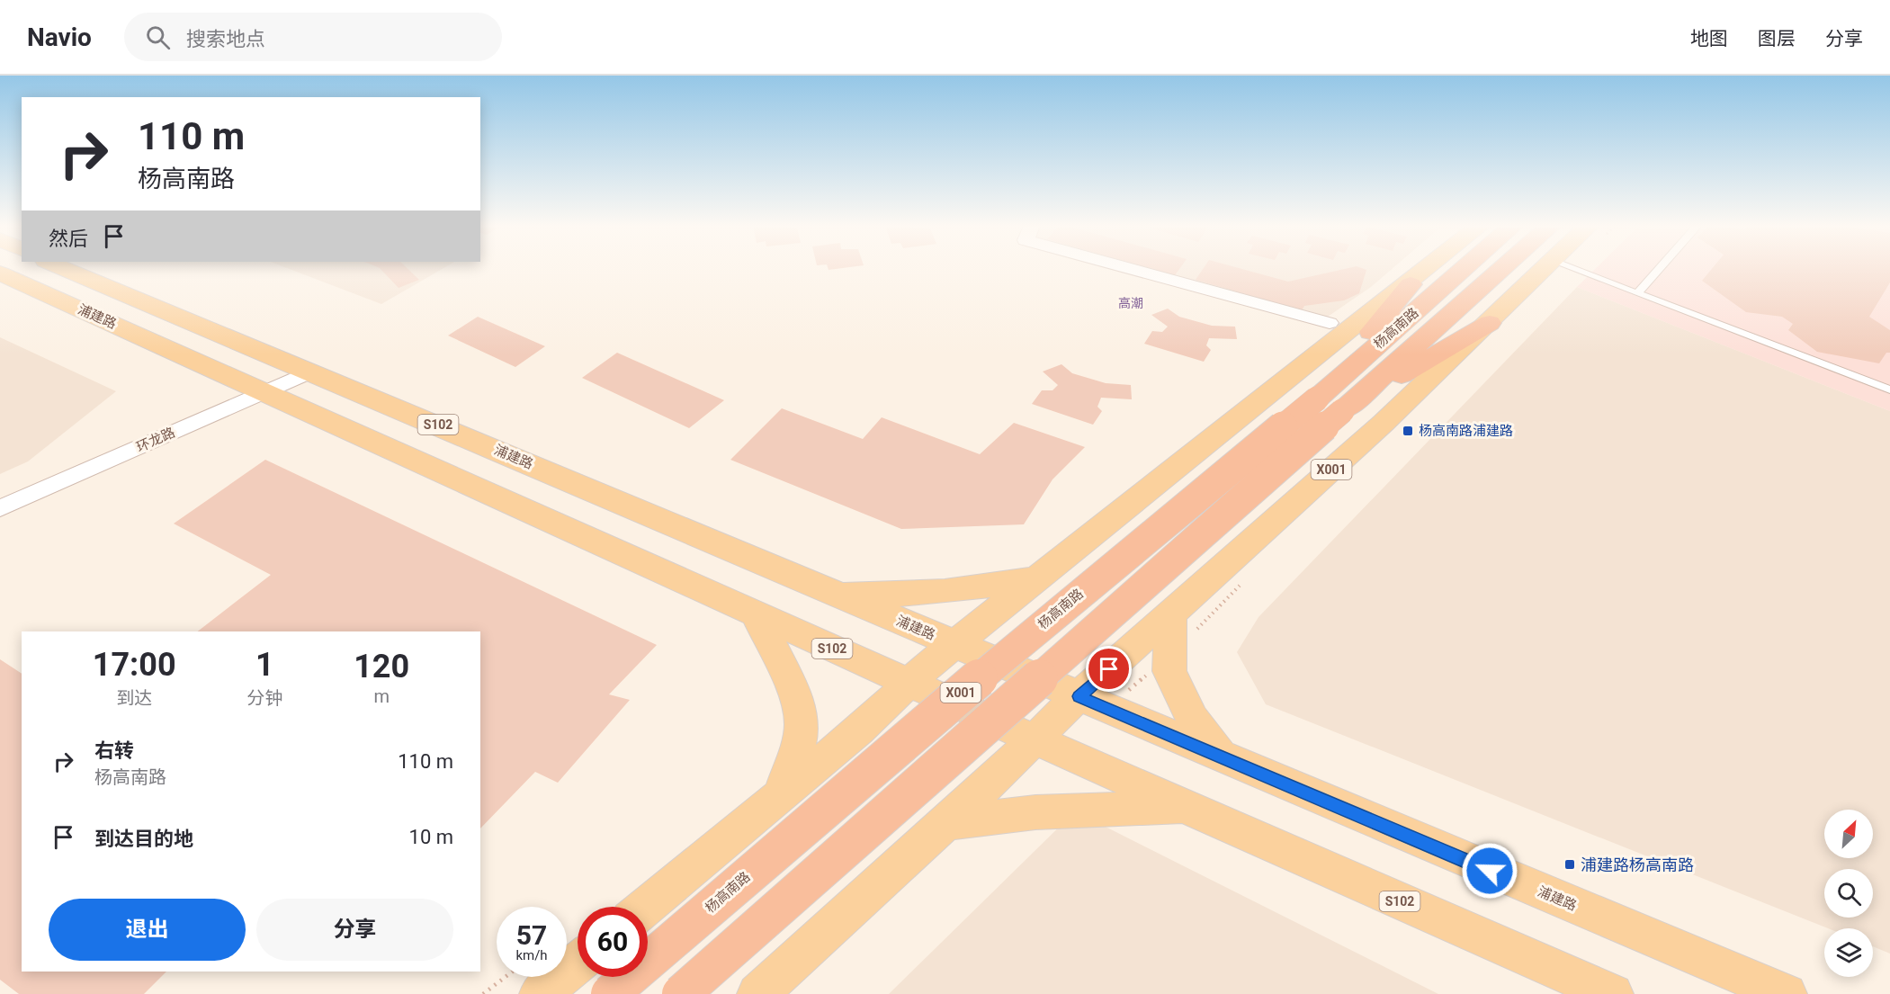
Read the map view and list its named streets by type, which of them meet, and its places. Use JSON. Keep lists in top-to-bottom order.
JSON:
{
  "streets": {
    "highway": ["杨高南路", "X001"],
    "main road": ["浦建路", "S102"],
    "street": ["环龙路"]
  },
  "crossings": [
    ["浦建路", "杨高南路"],
    ["浦建路", "环龙路"],
    ["浦建路", "X001"]
  ],
  "districts": ["高潮"],
  "places": {
    "transit": ["杨高南路浦建路", "浦建路杨高南路"]
  },
  "north": "top right",
  "page": {
    "header": "Navio",
    "search": "搜索地点",
    "nav": ["地图", "图层", "分享"],
    "turn": ["110 m", "杨高南路"],
    "then": "然后",
    "eta": [
      "17:00",
      "到达",
      "1",
      "分钟",
      "120",
      "m"
    ],
    "list": [
      {
        "name": "右转",
        "note": "杨高南路",
        "value": "110 m"
      },
      {
        "name": "到达目的地",
        "value": "10 m"
      }
    ],
    "buttons": ["退出", "分享"],
    "speed": "57 km/h",
    "limit": "60"
  }
}
